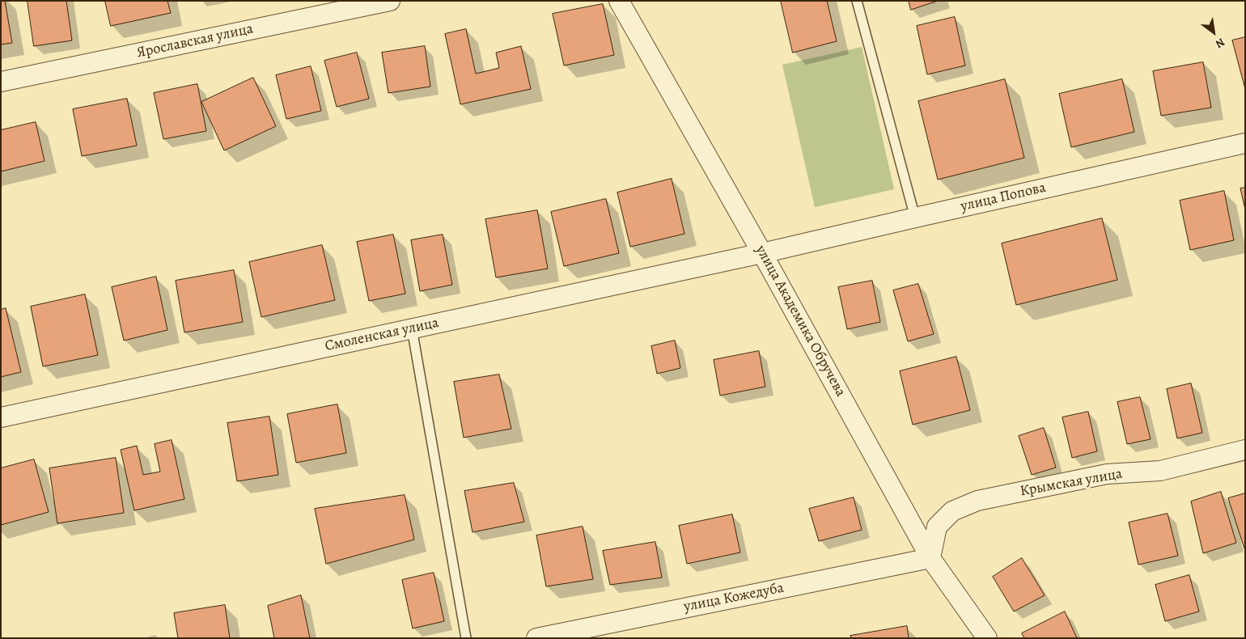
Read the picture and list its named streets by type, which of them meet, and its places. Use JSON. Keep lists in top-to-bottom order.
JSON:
{
  "streets": {
    "street": [
      "Ярославская улица",
      "улица Попова",
      "улица Академика Обручева",
      "Смоленская улица",
      "Крымская улица",
      "улица Кожедуба"
    ]
  },
  "crossings": [
    ["улица Попова", "улица Академика Обручева"],
    ["улица Попова", "Смоленская улица"],
    ["улица Академика Обручева", "Смоленская улица"],
    ["улица Академика Обручева", "Крымская улица"],
    ["улица Академика Обручева", "улица Кожедуба"],
    ["Крымская улица", "улица Кожедуба"]
  ],
  "north": "bottom right"
}
